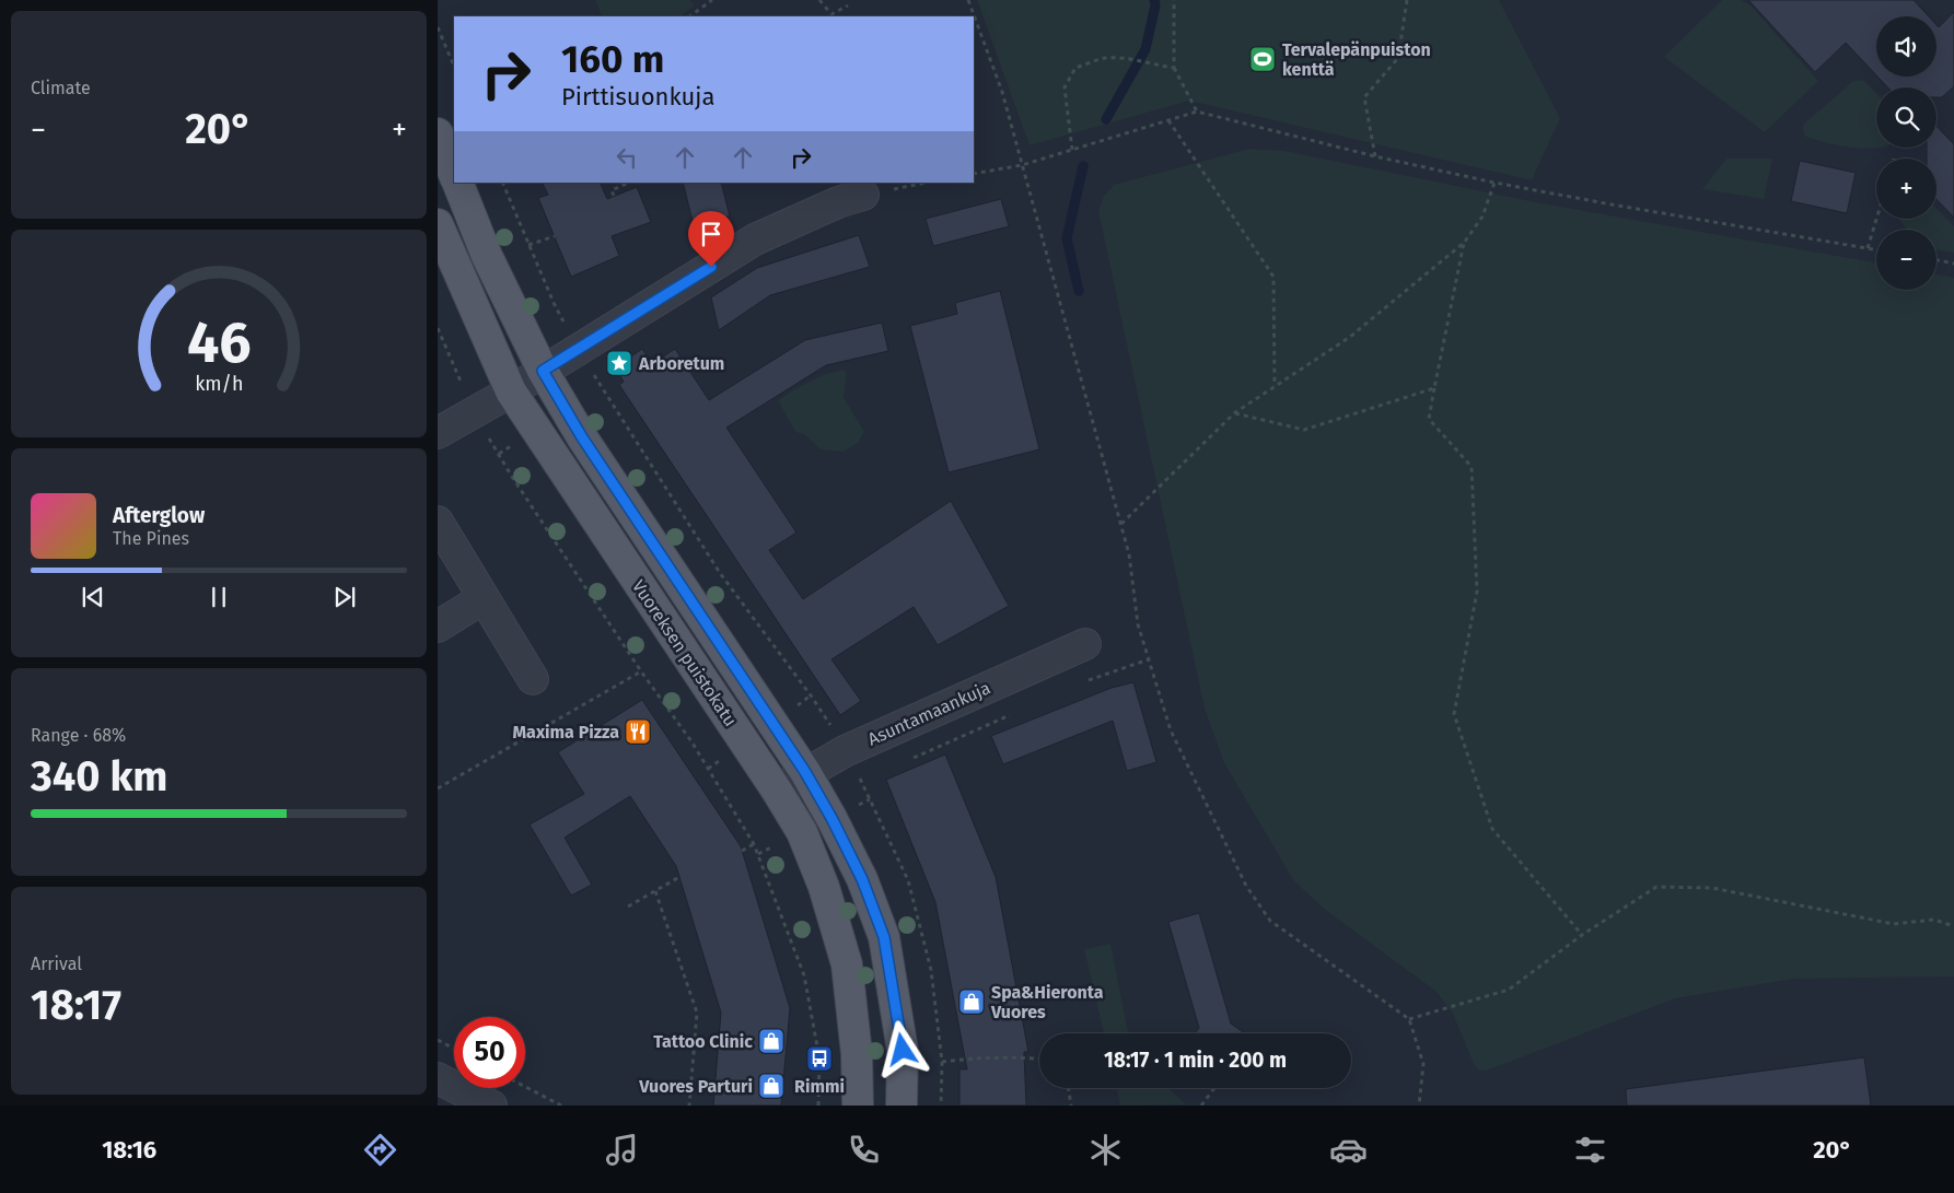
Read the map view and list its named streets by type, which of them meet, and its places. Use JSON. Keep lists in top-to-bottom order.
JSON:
{
  "streets": {
    "main road": ["Vuoreksen puistokatu"],
    "street": ["Asuntamaankuja"]
  },
  "crossings": [
    ["Vuoreksen puistokatu", "Asuntamaankuja"]
  ],
  "places": {
    "sports": ["Tervalepänpuiston kenttä"],
    "place": ["Arboretum"],
    "restaurant": ["Maxima Pizza"],
    "shop": ["Spa&Hieronta Vuores", "Tattoo Clinic", "Vuores Parturi"],
    "bus stop": ["Rimmi"]
  },
  "page": {
    "tile": [
      "Climate",
      ["Range · 68%", "340 km"],
      ["Arrival", "18:17"]
    ],
    "map_buttons": ["+", "−"],
    "turn": ["160 m", "Pirttisuonkuja"],
    "heat": ["−", "20°", "+"],
    "song": ["Afterglow", "The Pines"],
    "limit": "50",
    "trip": "18:17 · 1 min · 200 m",
    "tabs": ["18:16", "20°"],
    "gauge": ["46", "km/h"]
  }
}
